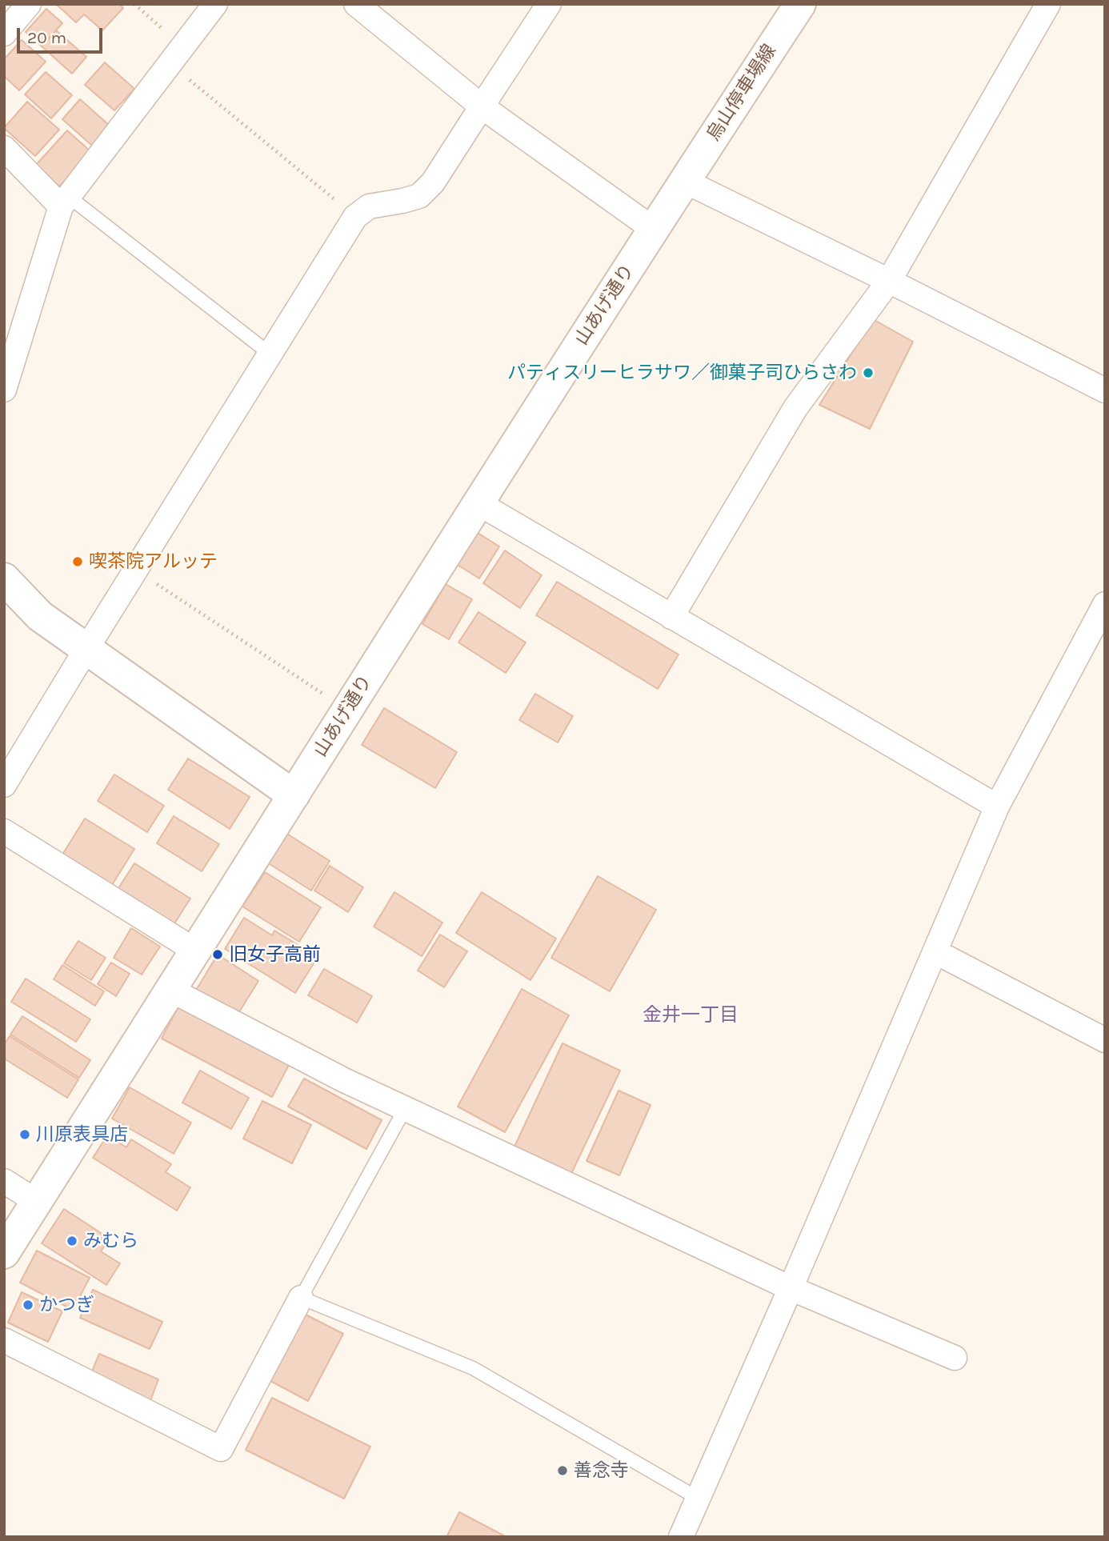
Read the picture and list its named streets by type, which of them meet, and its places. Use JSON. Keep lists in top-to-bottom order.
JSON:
{
  "streets": {
    "main road": ["烏山停車場線", "山あげ通り"]
  },
  "crossings": [
    ["烏山停車場線", "山あげ通り"]
  ],
  "districts": ["金井一丁目"],
  "places": [
    "パティスリーヒラサワ／御菓子司ひらさわ",
    "喫茶院アルッテ",
    "旧女子高前",
    "川原表具店",
    "みむら",
    "かつぎ",
    "善念寺"
  ],
  "scale_bar": "20 m"
}
